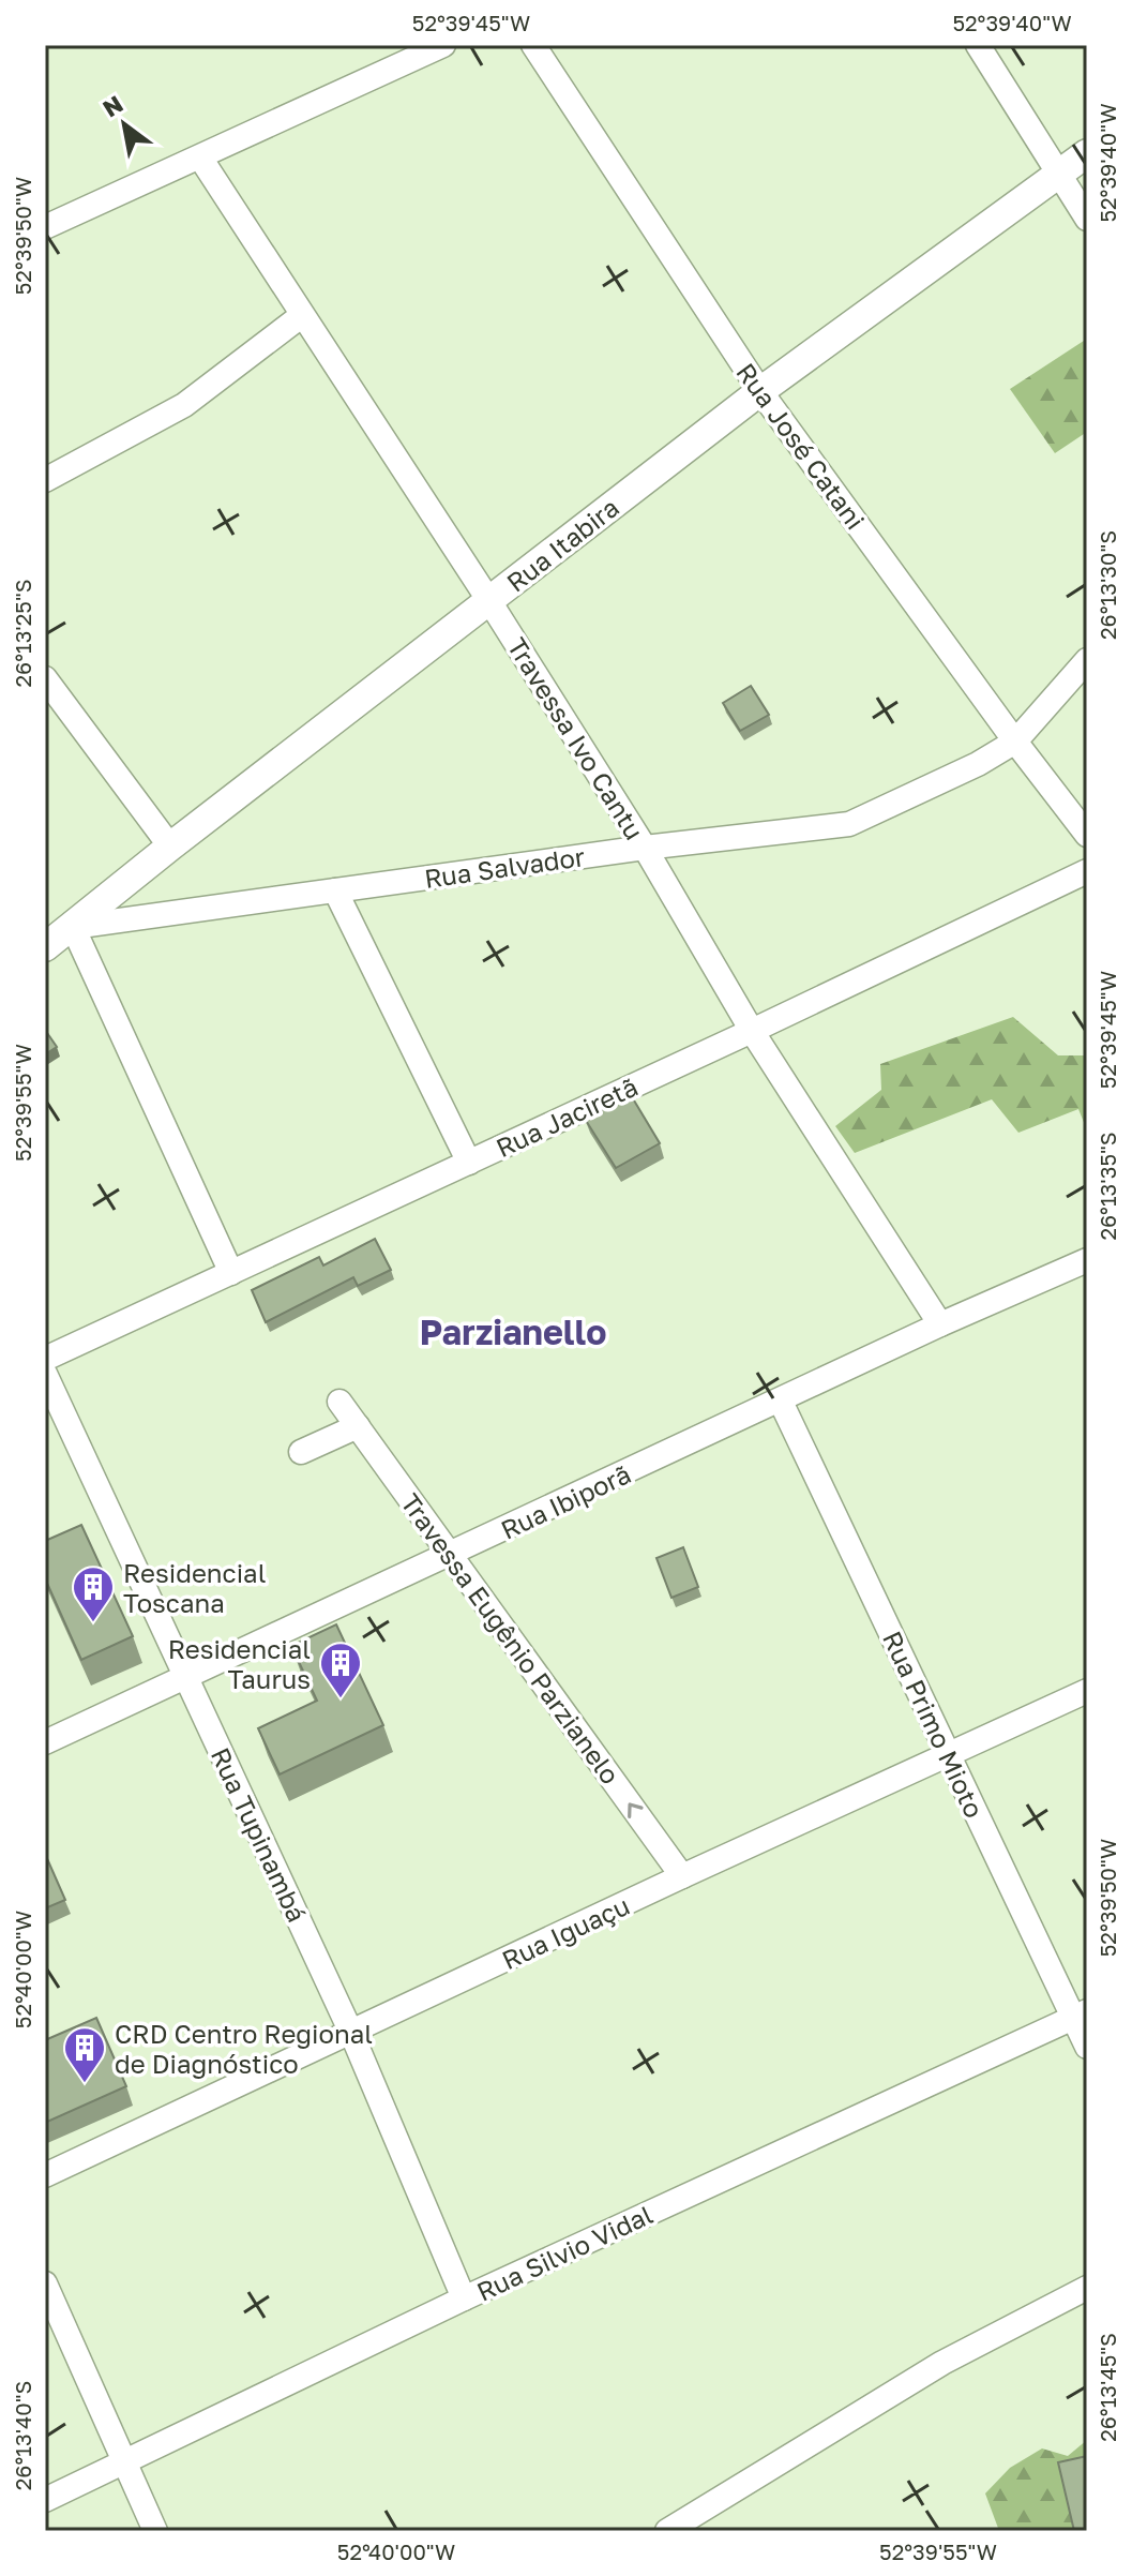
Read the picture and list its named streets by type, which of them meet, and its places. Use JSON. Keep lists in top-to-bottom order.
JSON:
{
  "streets": {
    "street": [
      "Rua José Catani",
      "Rua Itabira",
      "Travessa Ivo Cantu",
      "Rua Salvador",
      "Rua Jaciretã",
      "Rua Ibiporã",
      "Travessa Eugênio Parzianelo",
      "Rua Primo Mioto",
      "Rua Tupinambá",
      "Rua Iguaçu",
      "Rua Silvio Vidal"
    ]
  },
  "crossings": [
    ["Rua José Catani", "Rua Itabira"],
    ["Rua José Catani", "Rua Salvador"],
    ["Rua Itabira", "Travessa Ivo Cantu"],
    ["Rua Itabira", "Rua Salvador"],
    ["Travessa Ivo Cantu", "Rua Salvador"],
    ["Travessa Ivo Cantu", "Rua Jaciretã"],
    ["Travessa Ivo Cantu", "Rua Ibiporã"],
    ["Rua Ibiporã", "Travessa Eugênio Parzianelo"],
    ["Rua Ibiporã", "Rua Primo Mioto"],
    ["Rua Ibiporã", "Rua Tupinambá"],
    ["Travessa Eugênio Parzianelo", "Rua Iguaçu"],
    ["Rua Primo Mioto", "Rua Iguaçu"],
    ["Rua Primo Mioto", "Rua Silvio Vidal"],
    ["Rua Tupinambá", "Rua Iguaçu"],
    ["Rua Tupinambá", "Rua Silvio Vidal"]
  ],
  "one_way": ["Travessa Eugênio Parzianelo"],
  "districts": ["Parzianello"],
  "places": {
    "building": ["Residencial Toscana", "Residencial Taurus", "CRD Centro Regional de Diagnóstico"]
  },
  "north": "top left",
  "coordinates": [
    "52°39'45\"W",
    "52°39'40\"W",
    "52°39'50\"W",
    "26°13'30\"S",
    "26°13'25\"S",
    "52°39'55\"W",
    "26°13'35\"S",
    "52°40'00\"W",
    "26°13'45\"S",
    "26°13'40\"S"
  ]
}
